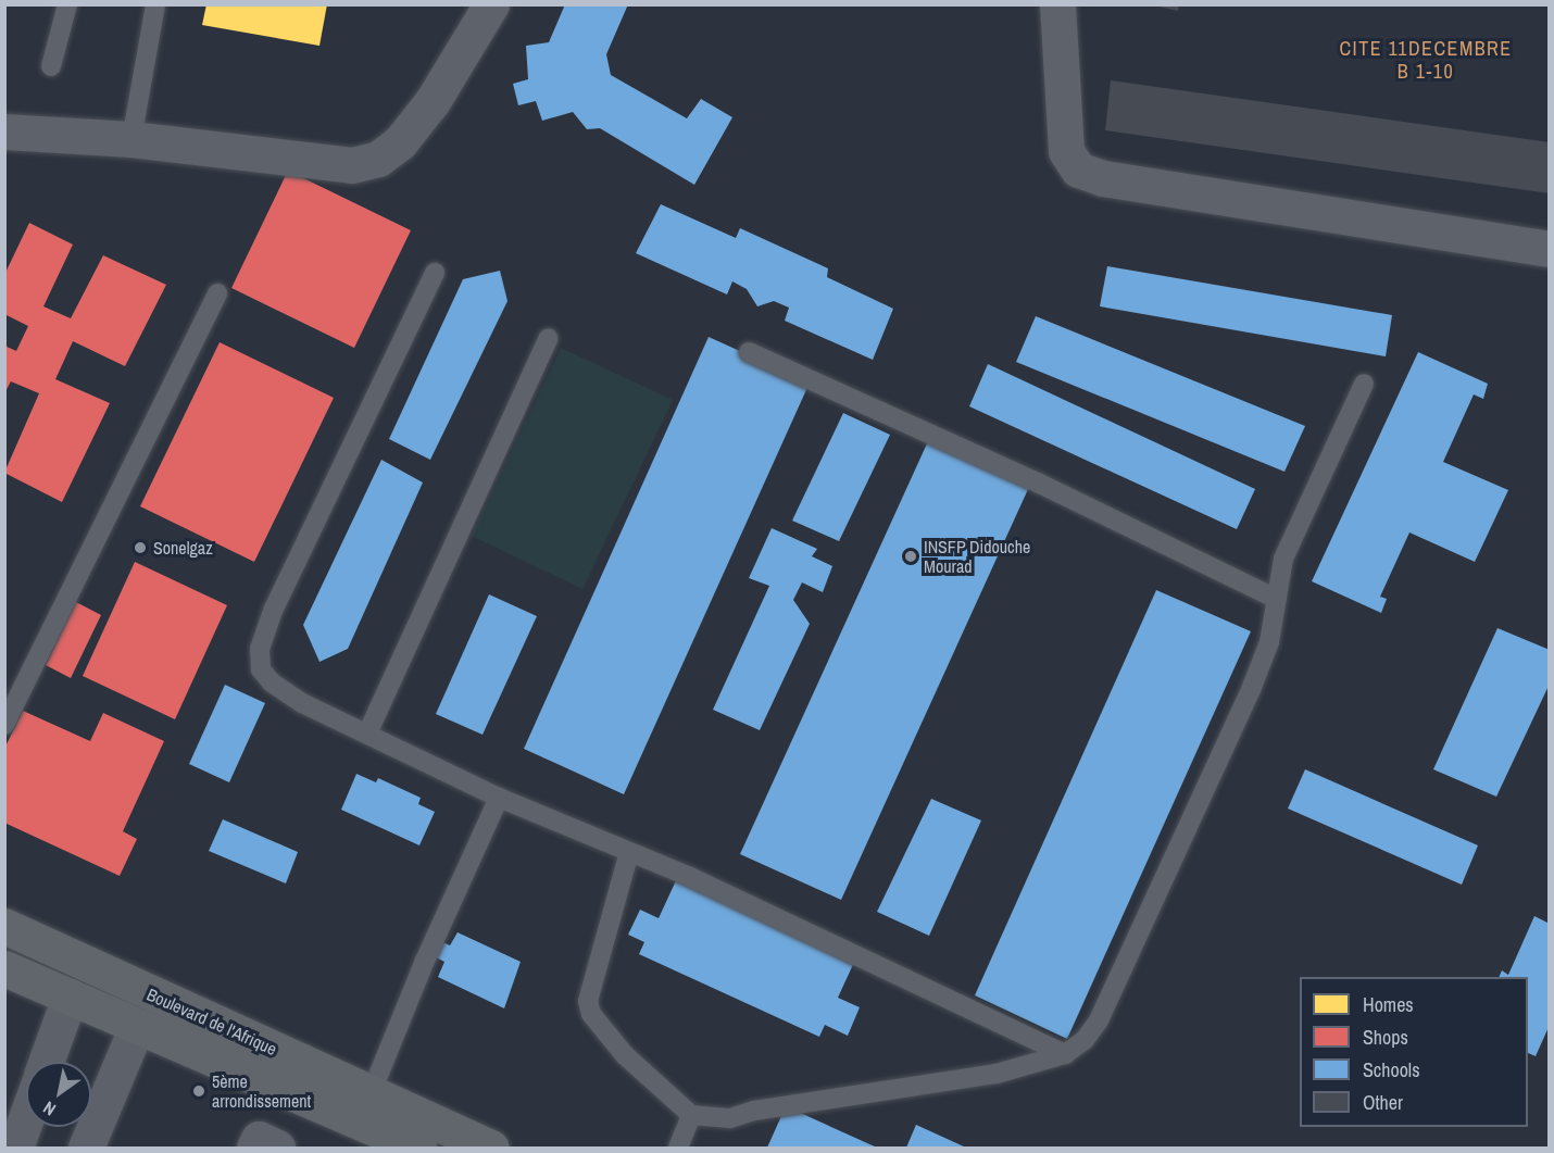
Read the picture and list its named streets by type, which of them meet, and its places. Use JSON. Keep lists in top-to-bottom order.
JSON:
{
  "streets": {
    "main road": ["Boulevard de l'Afrique"]
  },
  "districts": ["CITE 11DECEMBRE B 1-10"],
  "places": ["Sonelgaz", "INSFP Didouche Mourad", "5ème arrondissement"],
  "legend": [
    "Homes",
    "Shops",
    "Schools",
    "Other"
  ],
  "north": "bottom left"
}
